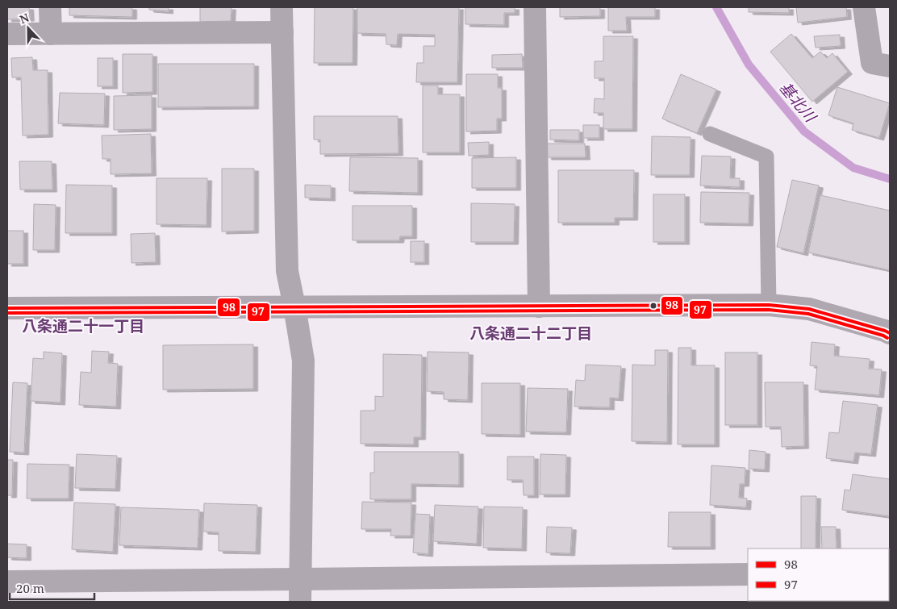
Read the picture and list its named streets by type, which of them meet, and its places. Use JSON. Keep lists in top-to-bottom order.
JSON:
{
  "districts": ["八条通二十一丁目", "八条通二十二丁目"],
  "water": ["基北川"],
  "lines": ["transit line 98", "transit line 97"],
  "legend": ["98", "97"],
  "scale_bar": "20 m",
  "north": "top"
}
